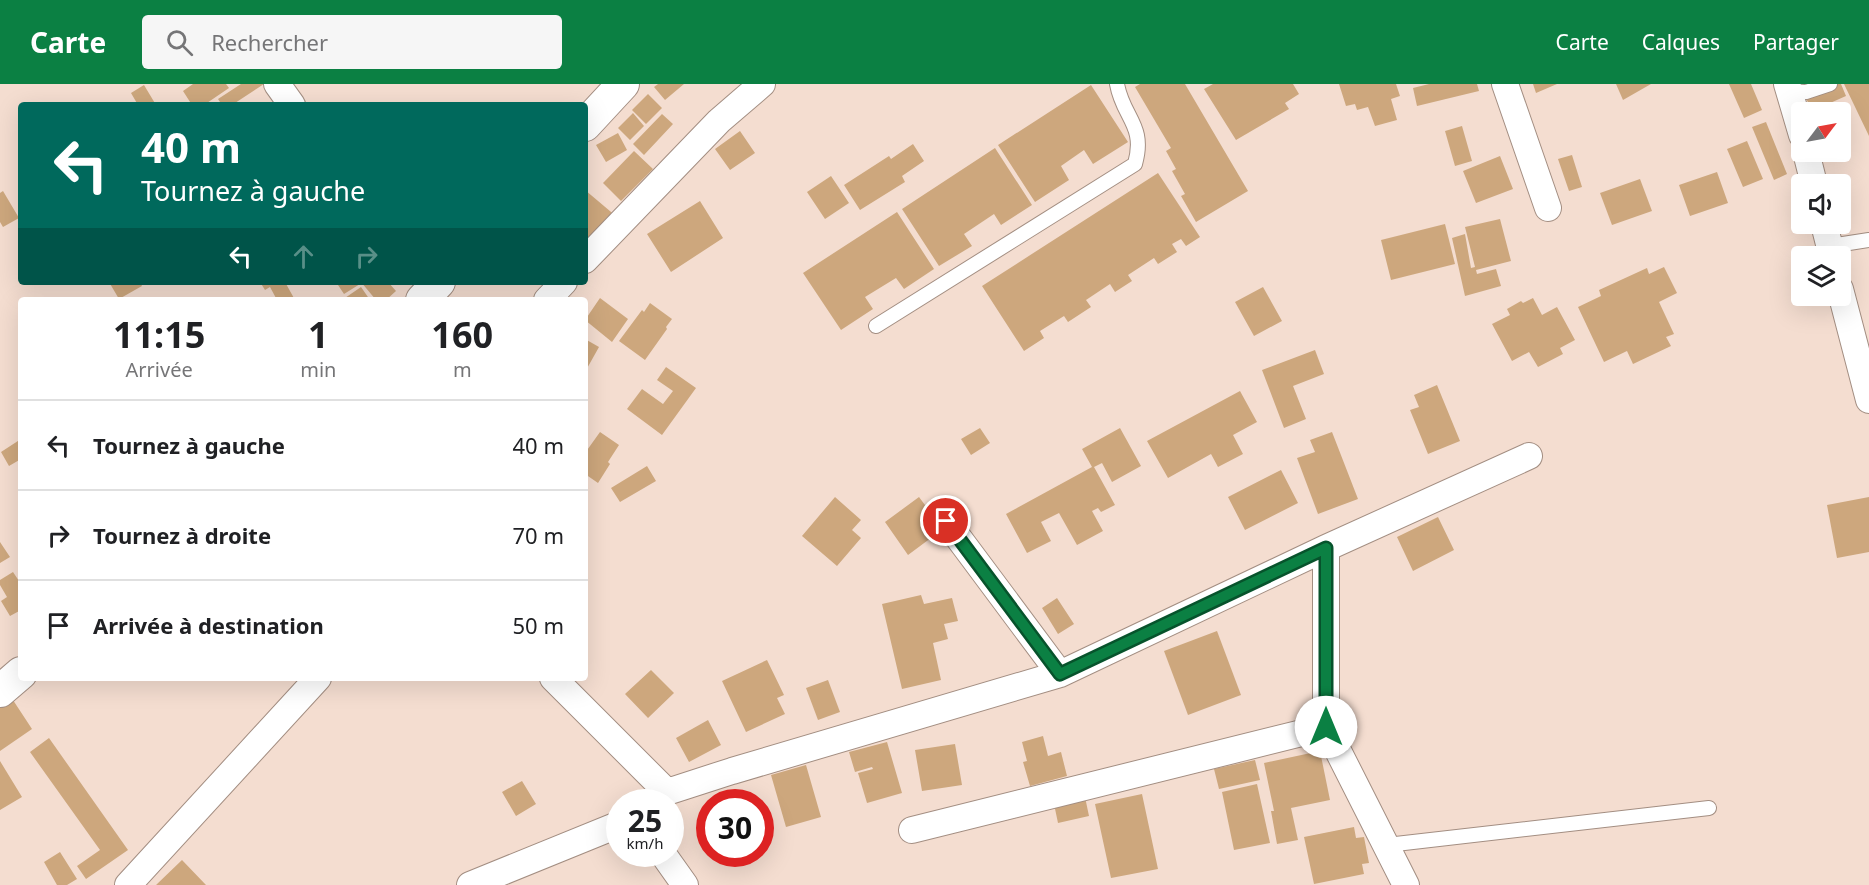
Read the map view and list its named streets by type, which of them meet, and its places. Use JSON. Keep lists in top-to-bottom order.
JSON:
{
  "north": "top right",
  "page": {
    "header": "Carte",
    "search": "Rechercher",
    "nav": ["Carte", "Calques", "Partager"],
    "turn": ["40 m", "Tournez à gauche"],
    "eta": [
      "11:15",
      "Arrivée",
      "1",
      "min",
      "160",
      "m"
    ],
    "list": [
      {
        "name": "Tournez à gauche",
        "value": "40 m"
      },
      {
        "name": "Tournez à droite",
        "value": "70 m"
      },
      {
        "name": "Arrivée à destination",
        "value": "50 m"
      }
    ],
    "speed": "25 km/h",
    "limit": "30"
  }
}
